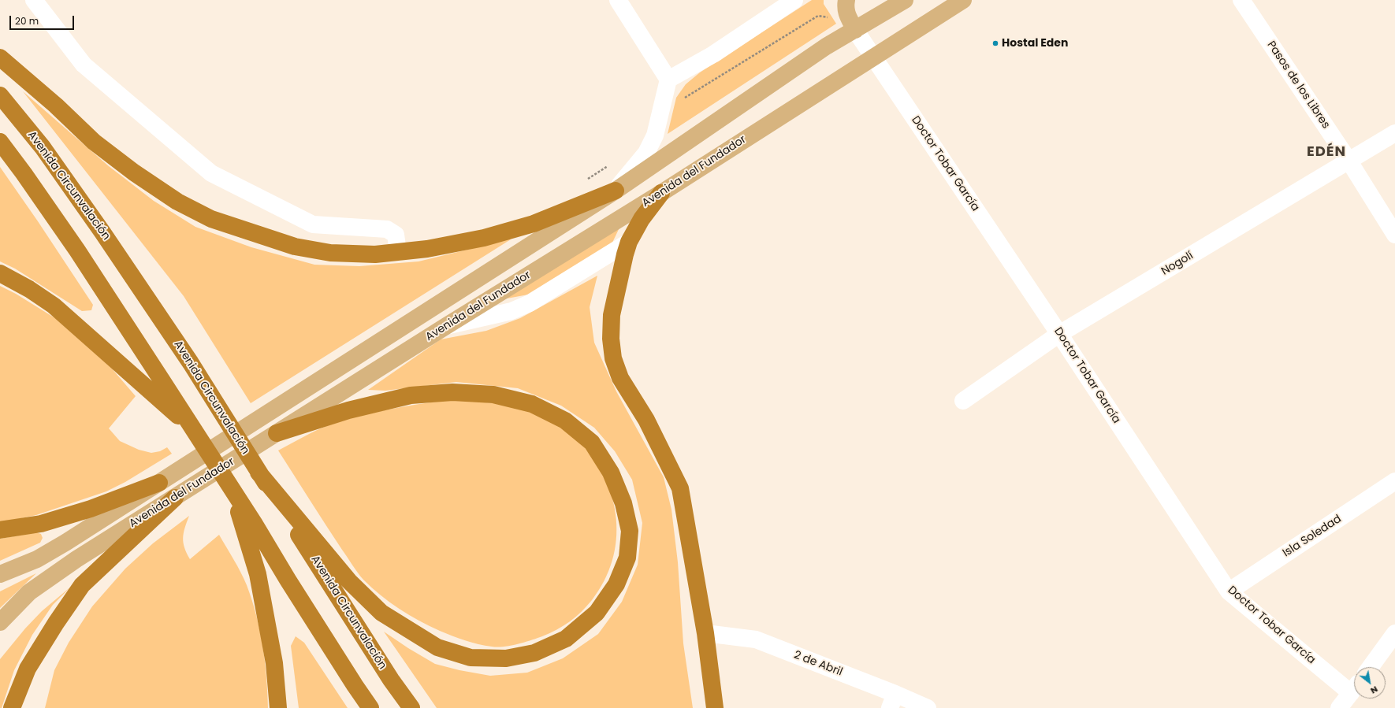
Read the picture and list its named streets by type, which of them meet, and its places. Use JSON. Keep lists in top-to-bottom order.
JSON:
{
  "streets": {
    "highway": ["Avenida Circunvalación"],
    "main road": ["Avenida del Fundador"],
    "street": [
      "Pasos de los Libres",
      "Doctor Tobar García",
      "Nogolí",
      "Isla Soledad",
      "2 de Abril"
    ]
  },
  "crossings": [
    ["Pasos de los Libres", "Nogolí"],
    ["Doctor Tobar García", "Avenida del Fundador"],
    ["Doctor Tobar García", "Nogolí"],
    ["Doctor Tobar García", "Isla Soledad"]
  ],
  "districts": ["EDÉN"],
  "places": ["Hostal Eden"],
  "scale_bar": "20 m",
  "north": "bottom right"
}
